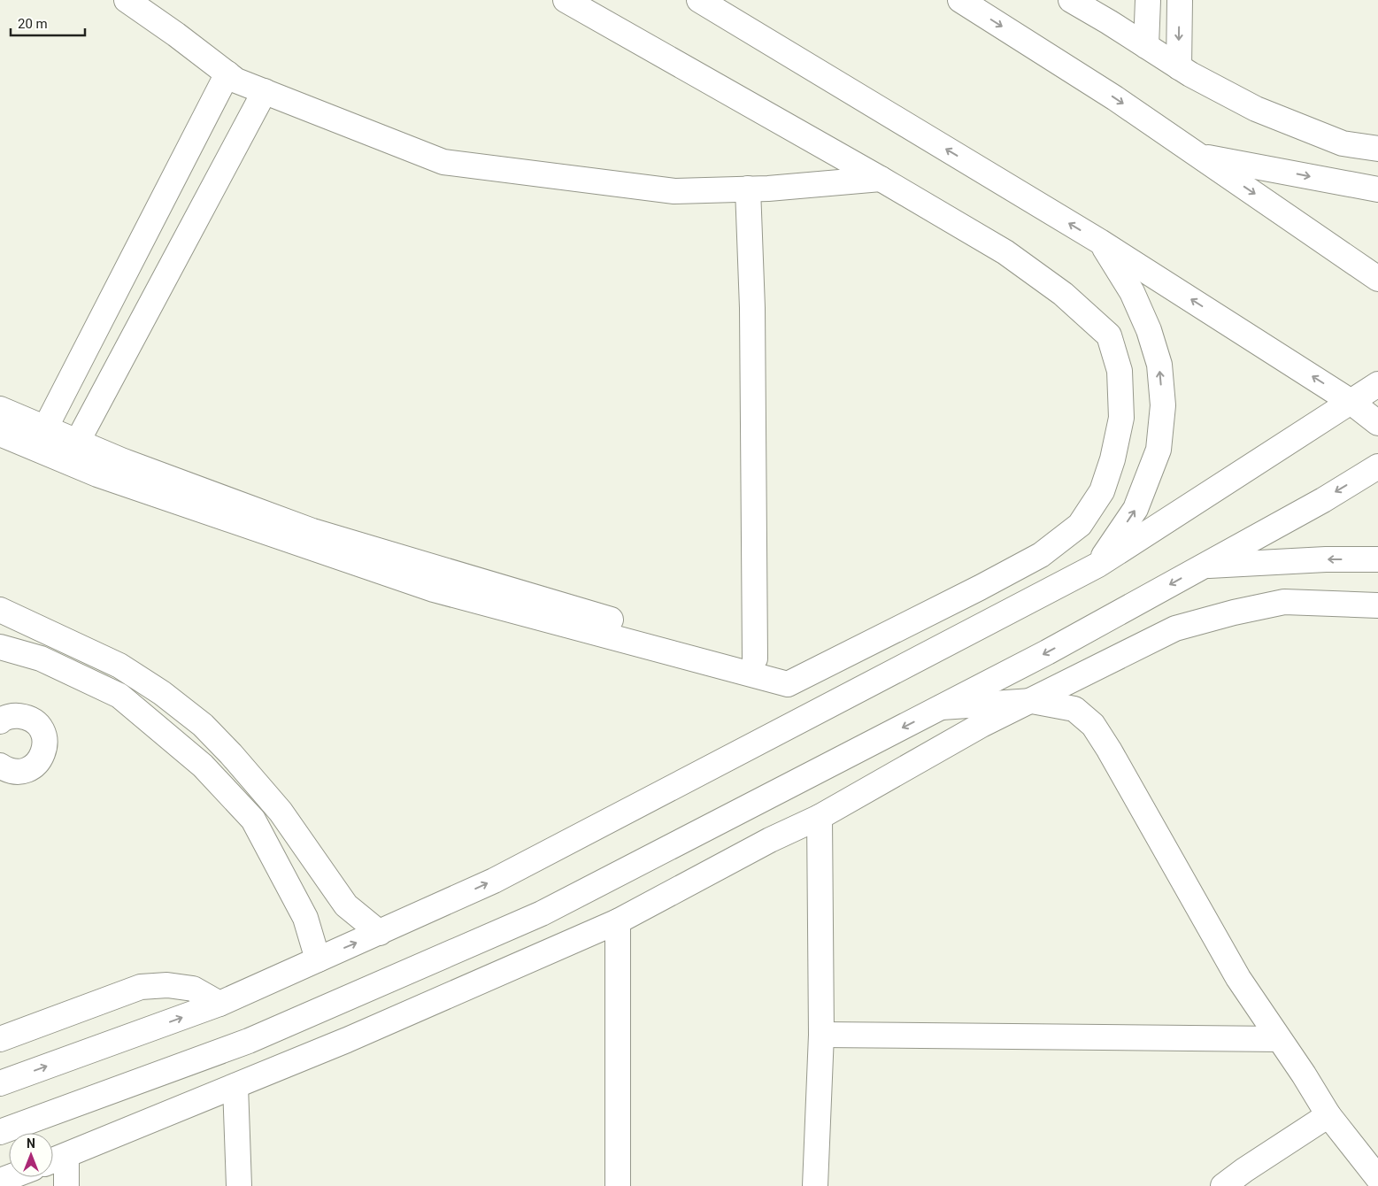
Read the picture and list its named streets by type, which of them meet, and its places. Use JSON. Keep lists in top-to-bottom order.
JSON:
{
  "scale_bar": "20 m",
  "north": "top"
}
